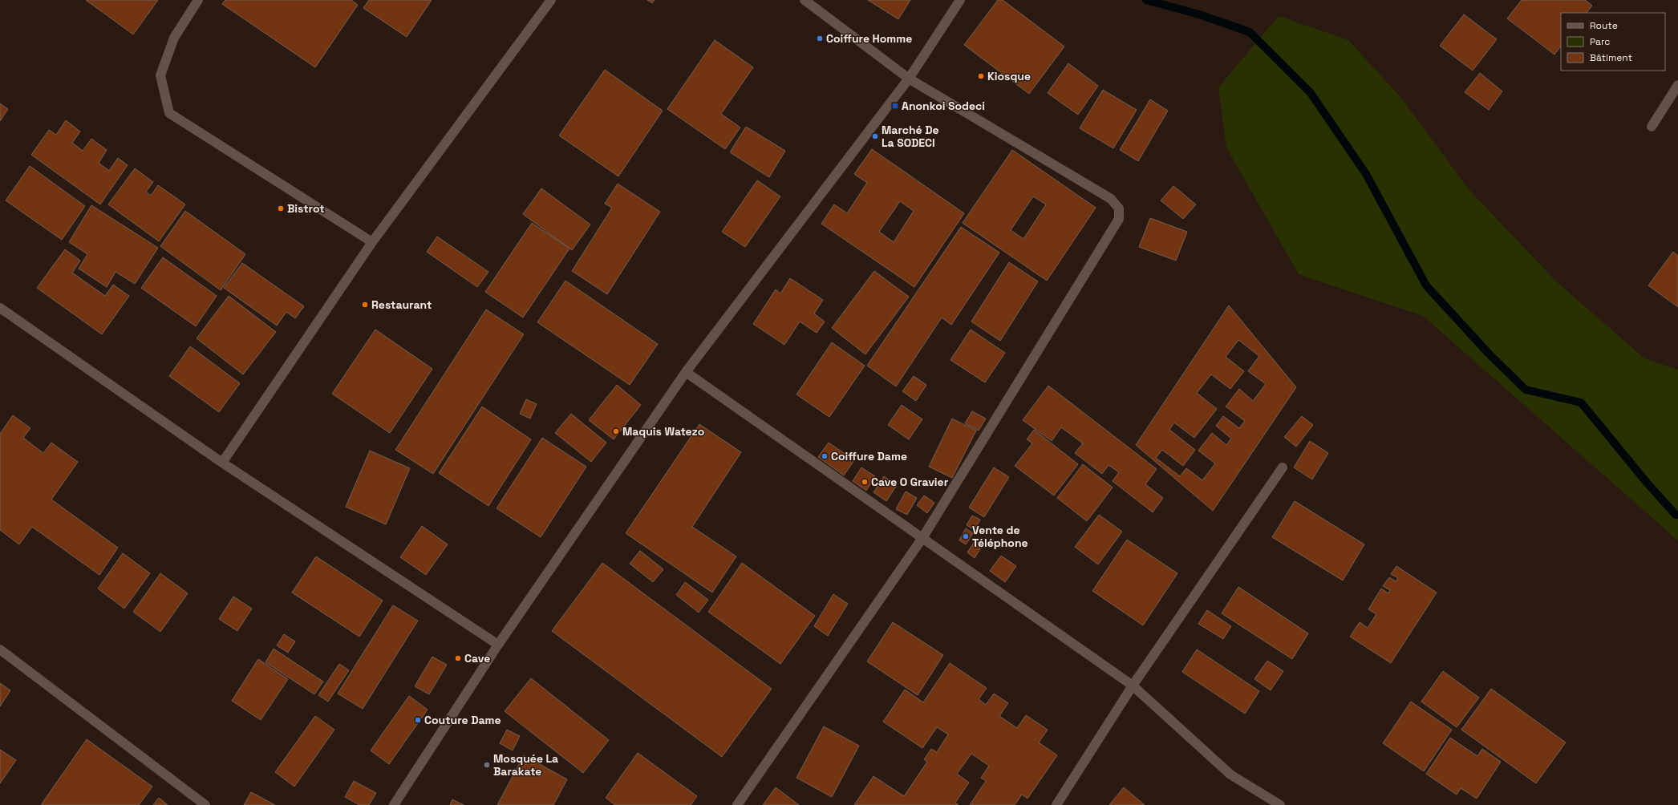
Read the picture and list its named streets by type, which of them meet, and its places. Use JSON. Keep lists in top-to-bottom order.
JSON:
{
  "places": {
    "other": [
      "Coiffure Homme",
      "Kiosque",
      "Marché De La SODECI",
      "Bistrot",
      "Restaurant",
      "Maquis Watezo",
      "Coiffure Dame",
      "Cave O Gravier",
      "Vente de Téléphone",
      "Cave",
      "Couture Dame",
      "Mosquée La Barakate"
    ],
    "transit": ["Anonkoi Sodeci"]
  },
  "legend": ["Route", "Parc", "Bâtiment"]
}
